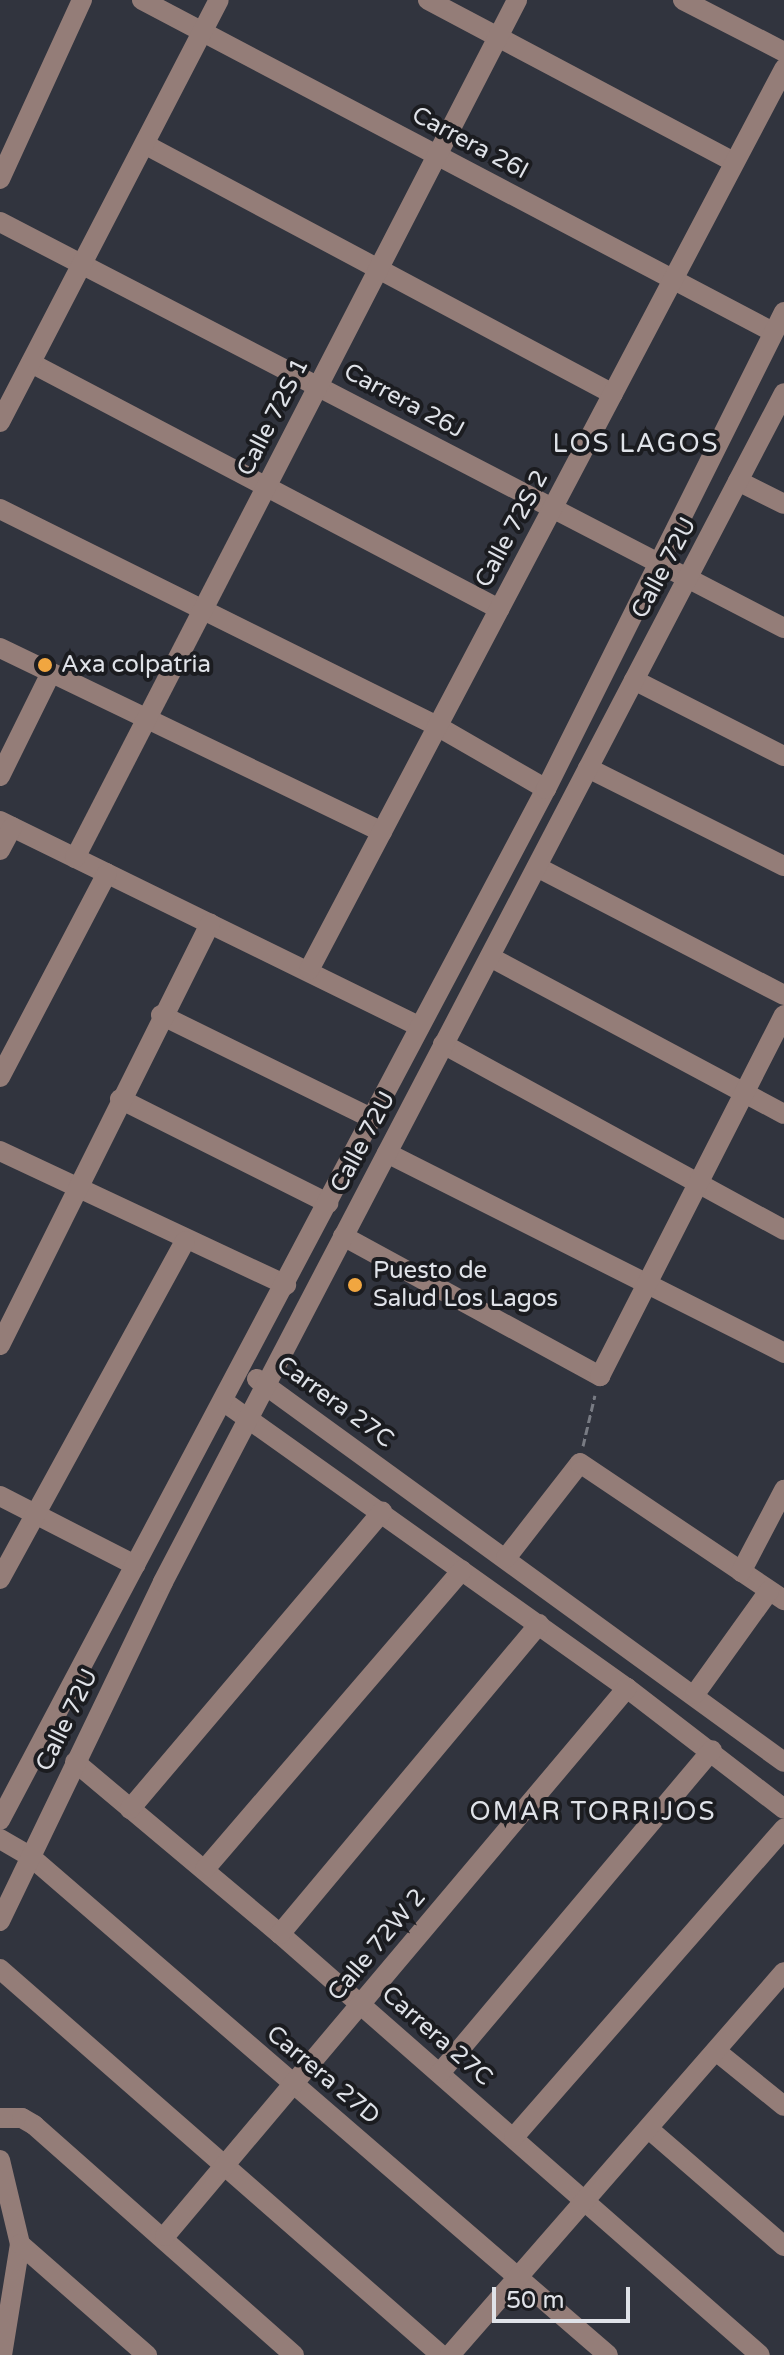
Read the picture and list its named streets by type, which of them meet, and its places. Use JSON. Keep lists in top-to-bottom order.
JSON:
{
  "streets": {
    "street": [
      "Carrera 26I",
      "Carrera 26J",
      "Calle 72S 1",
      "Calle 72S 2",
      "Calle 72U",
      "Carrera 27C",
      "Calle 72W 2",
      "Carrera 27D"
    ]
  },
  "crossings": [
    ["Carrera 26I", "Calle 72S 1"],
    ["Carrera 26I", "Calle 72S 2"],
    ["Carrera 26I", "Calle 72U"],
    ["Carrera 26J", "Calle 72S 1"],
    ["Carrera 26J", "Calle 72S 2"],
    ["Carrera 26J", "Calle 72U"],
    ["Calle 72U", "Carrera 27C"],
    ["Calle 72U", "Carrera 27D"],
    ["Carrera 27C", "Calle 72W 2"],
    ["Calle 72W 2", "Carrera 27D"]
  ],
  "districts": ["LOS LAGOS", "OMAR TORRIJOS"],
  "places": ["Axa colpatria", "Puesto de Salud Los Lagos"],
  "scale_bar": "50 m"
}
